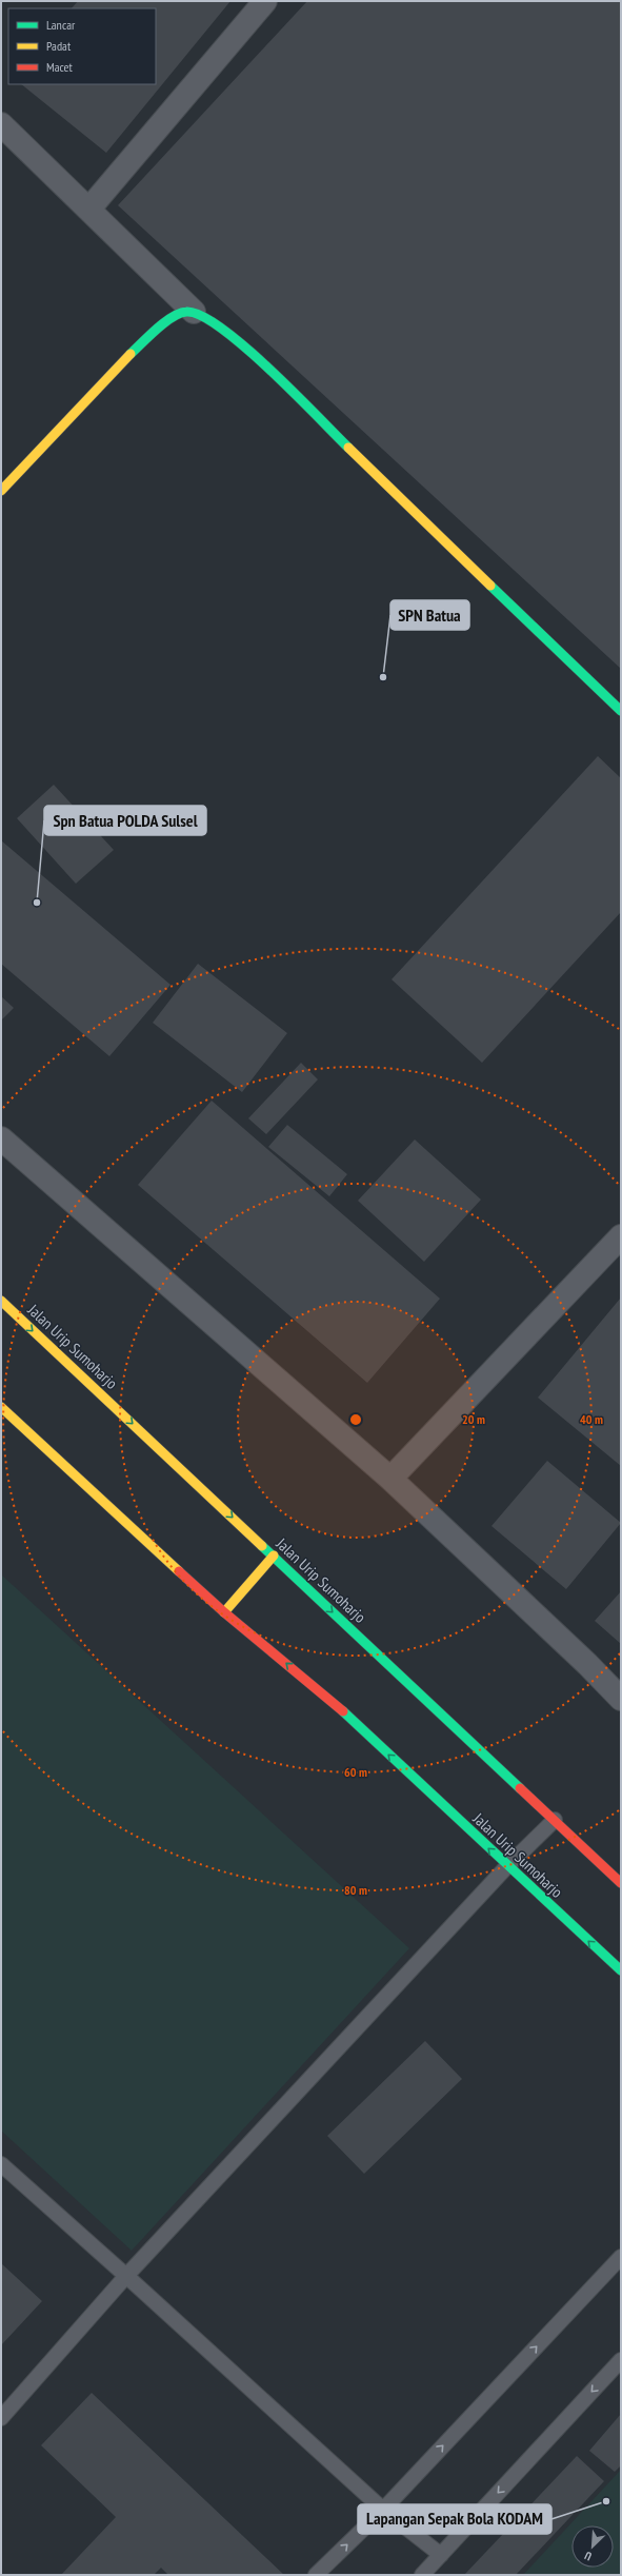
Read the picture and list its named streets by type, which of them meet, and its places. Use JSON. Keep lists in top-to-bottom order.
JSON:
{
  "streets": {
    "main road": ["Jalan Urip Sumoharjo"]
  },
  "places": ["SPN Batua", "Spn Batua POLDA Sulsel", "Lapangan Sepak Bola KODAM"],
  "legend": ["Lancar", "Padat", "Macet"],
  "north": "bottom left",
  "rings": [
    "20 m",
    "40 m",
    "60 m",
    "80 m"
  ]
}
